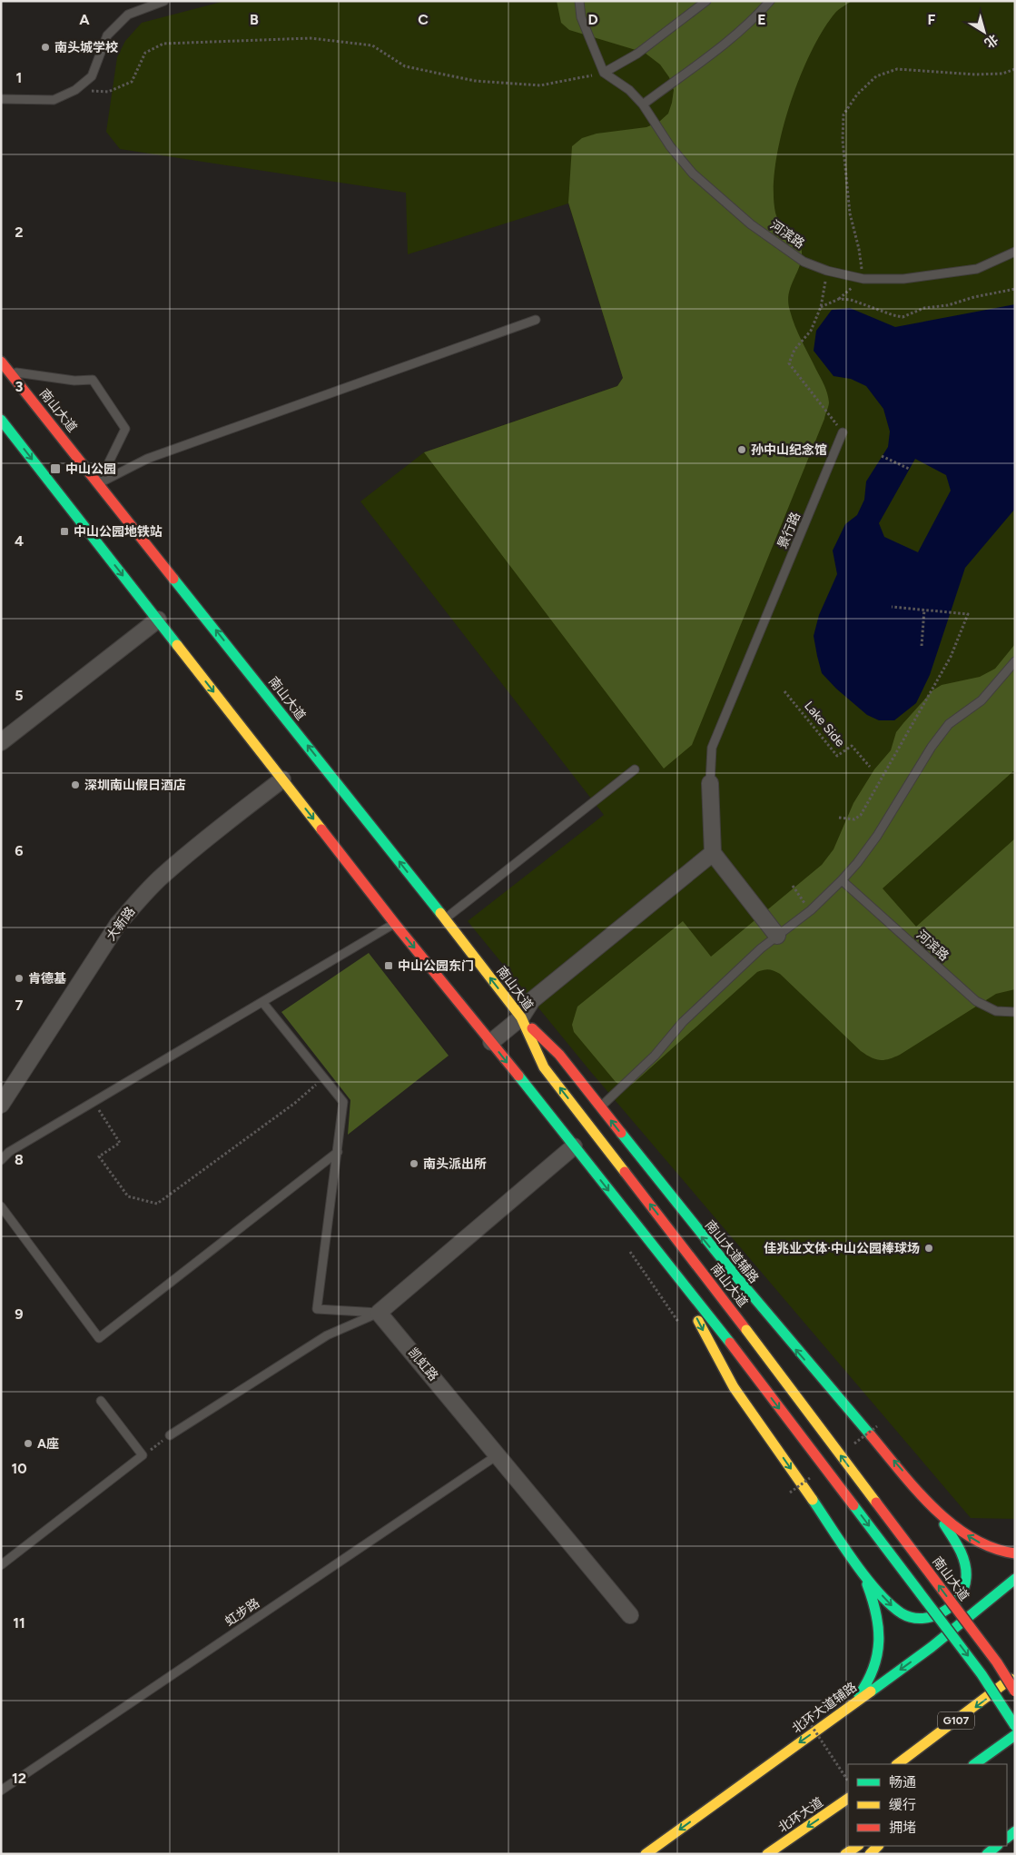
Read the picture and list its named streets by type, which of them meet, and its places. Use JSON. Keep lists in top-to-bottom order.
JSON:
{
  "streets": {
    "main road": [
      "南山大道",
      "南山大道辅路",
      "北环大道辅路",
      "G107",
      "北环大道"
    ],
    "street": ["大新路", "凯虹路"],
    "lane": ["河滨路", "景行路", "虹步路"],
    "path": ["Lake Side"]
  },
  "crossings": [
    ["南山大道", "大新路"],
    ["南山大道", "南山大道辅路"],
    ["凯虹路", "虹步路"]
  ],
  "one_way": ["北环大道"],
  "places": {
    "other": [
      "南头城学校",
      "孙中山纪念馆",
      "深圳南山假日酒店",
      "肯德基",
      "南头派出所",
      "佳兆业文体·中山公园棒球场",
      "A座"
    ],
    "transit": ["中山公园", "中山公园地铁站", "中山公园东门"]
  },
  "legend": ["畅通", "缓行", "拥堵"],
  "north": "bottom right",
  "grid": {
    "columns": [
      "A",
      "B",
      "C",
      "D",
      "E",
      "F"
    ],
    "rows": [
      "1",
      "2",
      "3",
      "4",
      "5",
      "6",
      "7",
      "8",
      "9",
      "10",
      "11",
      "12"
    ]
  }
}
